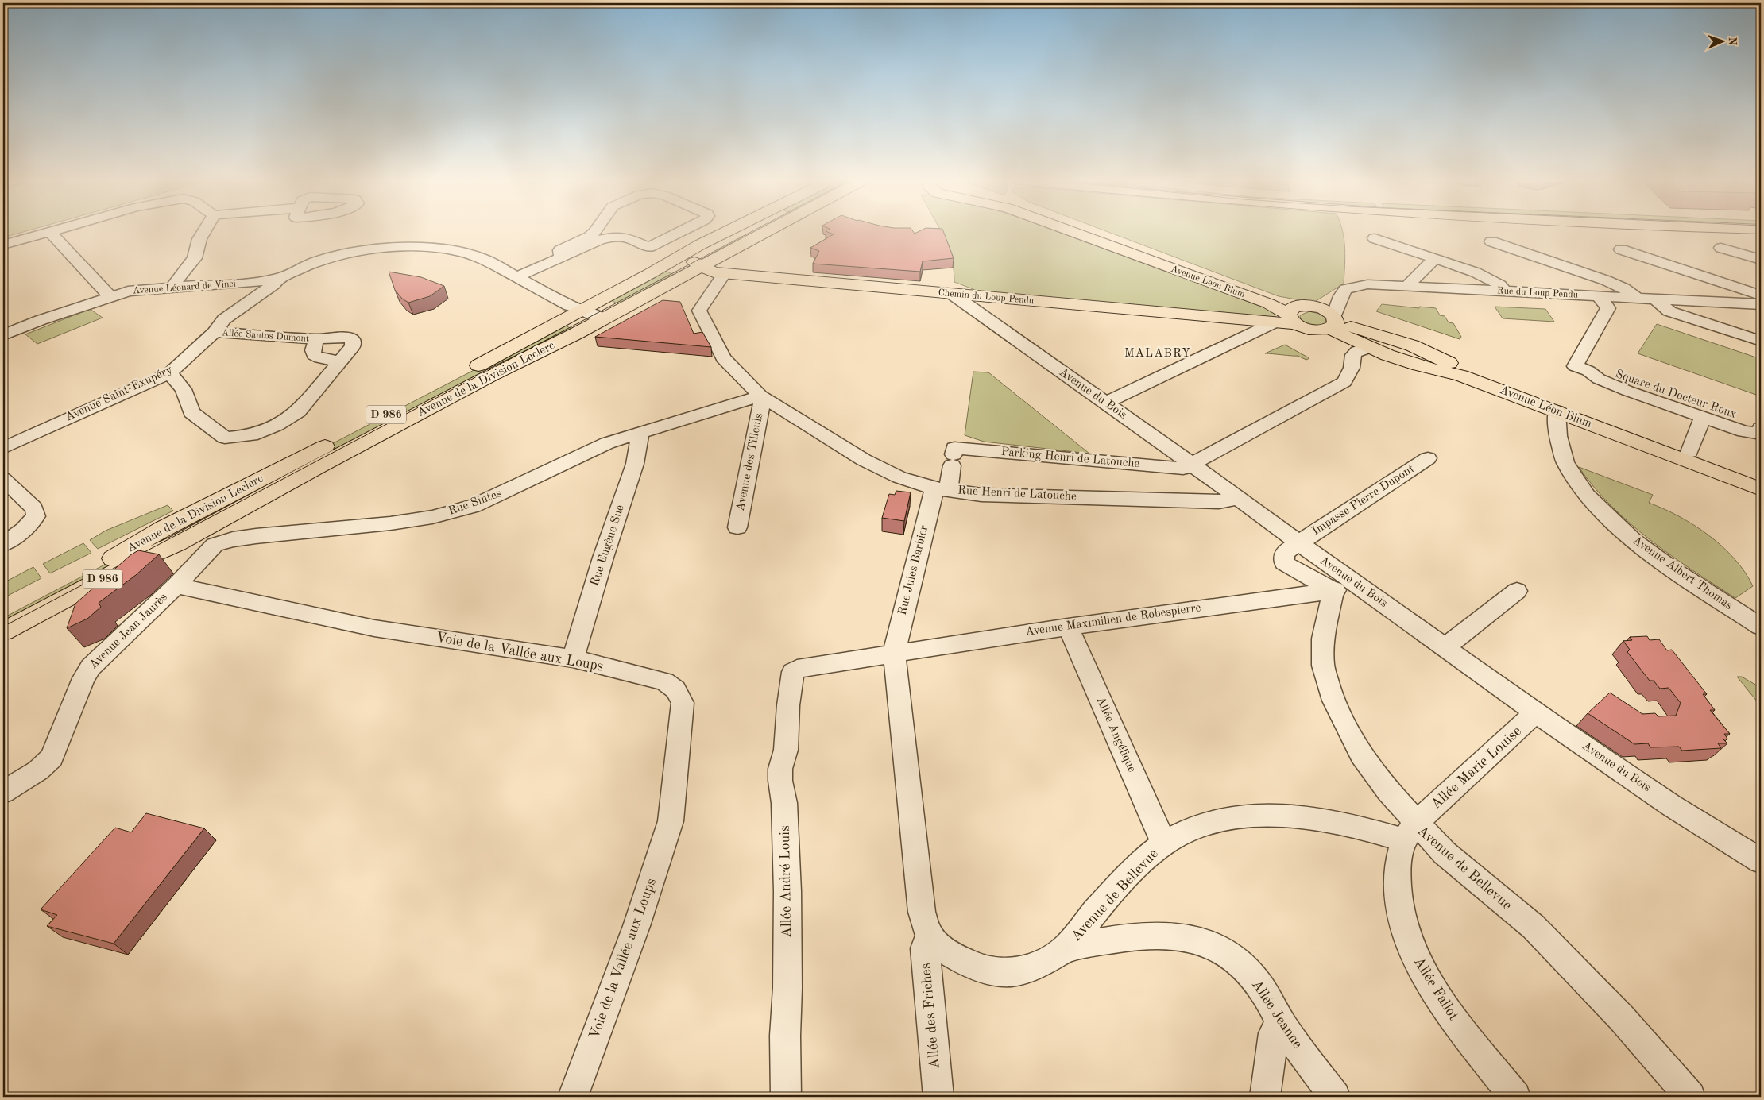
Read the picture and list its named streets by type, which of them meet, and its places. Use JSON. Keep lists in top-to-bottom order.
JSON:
{
  "streets": {
    "main road": [
      "Avenue Léon Blum",
      "Chemin du Loup Pendu",
      "Avenue de la Division Leclerc",
      "D 986"
    ],
    "street": [
      "Avenue Léonard de Vinci",
      "Rue du Loup Pendu",
      "Allée Santos Dumont",
      "Avenue Saint-Exupéry",
      "Avenue du Bois",
      "Square du Docteur Roux",
      "Parking Henri de Latouche",
      "Avenue des Tilleuls",
      "Rue Henri de Latouche",
      "Impasse Pierre Dupont",
      "Rue Sintes",
      "Rue Eugène Sue",
      "Rue Jules Barbier",
      "Avenue Albert Thomas",
      "Avenue Maximilien de Robespierre",
      "Avenue Jean Jaurès",
      "Voie de la Vallée aux Loups",
      "Allée Angélique",
      "Allée Marie Louise",
      "Avenue de Bellevue",
      "Allée André Louis",
      "Allée Fallot",
      "Allée Jeanne",
      "Allée des Friches"
    ]
  },
  "crossings": [
    ["Avenue Léon Blum", "Chemin du Loup Pendu"],
    ["Avenue Léon Blum", "Square du Docteur Roux"],
    ["Avenue Léon Blum", "Avenue Albert Thomas"],
    ["Avenue Léonard de Vinci", "Avenue Saint-Exupéry"],
    ["Rue du Loup Pendu", "Square du Docteur Roux"],
    ["Chemin du Loup Pendu", "Avenue de la Division Leclerc"],
    ["Chemin du Loup Pendu", "Avenue du Bois"],
    ["Chemin du Loup Pendu", "Rue Henri de Latouche"],
    ["Allée Santos Dumont", "Avenue Saint-Exupéry"],
    ["Avenue de la Division Leclerc", "Rue Sintes"],
    ["Avenue de la Division Leclerc", "Avenue Jean Jaurès"],
    ["Avenue du Bois", "Parking Henri de Latouche"],
    ["Avenue du Bois", "Rue Henri de Latouche"],
    ["Avenue du Bois", "Impasse Pierre Dupont"],
    ["Avenue du Bois", "Avenue Maximilien de Robespierre"],
    ["Avenue du Bois", "Allée Marie Louise"],
    ["Parking Henri de Latouche", "Rue Henri de Latouche"],
    ["Parking Henri de Latouche", "Rue Jules Barbier"],
    ["Avenue des Tilleuls", "Rue Henri de Latouche"],
    ["Avenue des Tilleuls", "Rue Sintes"],
    ["Rue Henri de Latouche", "Rue Sintes"],
    ["Rue Henri de Latouche", "Rue Jules Barbier"],
    ["Impasse Pierre Dupont", "Avenue Maximilien de Robespierre"],
    ["Rue Sintes", "Rue Eugène Sue"],
    ["Rue Sintes", "Avenue Jean Jaurès"],
    ["Rue Eugène Sue", "Voie de la Vallée aux Loups"],
    ["Rue Jules Barbier", "Avenue Maximilien de Robespierre"],
    ["Rue Jules Barbier", "Avenue de Bellevue"],
    ["Rue Jules Barbier", "Allée André Louis"],
    ["Avenue Maximilien de Robespierre", "Allée Angélique"],
    ["Avenue Maximilien de Robespierre", "Avenue de Bellevue"],
    ["Avenue Maximilien de Robespierre", "Allée André Louis"],
    ["Avenue Jean Jaurès", "Voie de la Vallée aux Loups"],
    ["Allée Angélique", "Avenue de Bellevue"],
    ["Allée Marie Louise", "Avenue de Bellevue"],
    ["Allée Marie Louise", "Allée Fallot"],
    ["Avenue de Bellevue", "Allée André Louis"],
    ["Avenue de Bellevue", "Allée Fallot"],
    ["Avenue de Bellevue", "Allée Jeanne"],
    ["Avenue de Bellevue", "Allée des Friches"]
  ],
  "districts": ["MALABRY"],
  "north": "right"
}
